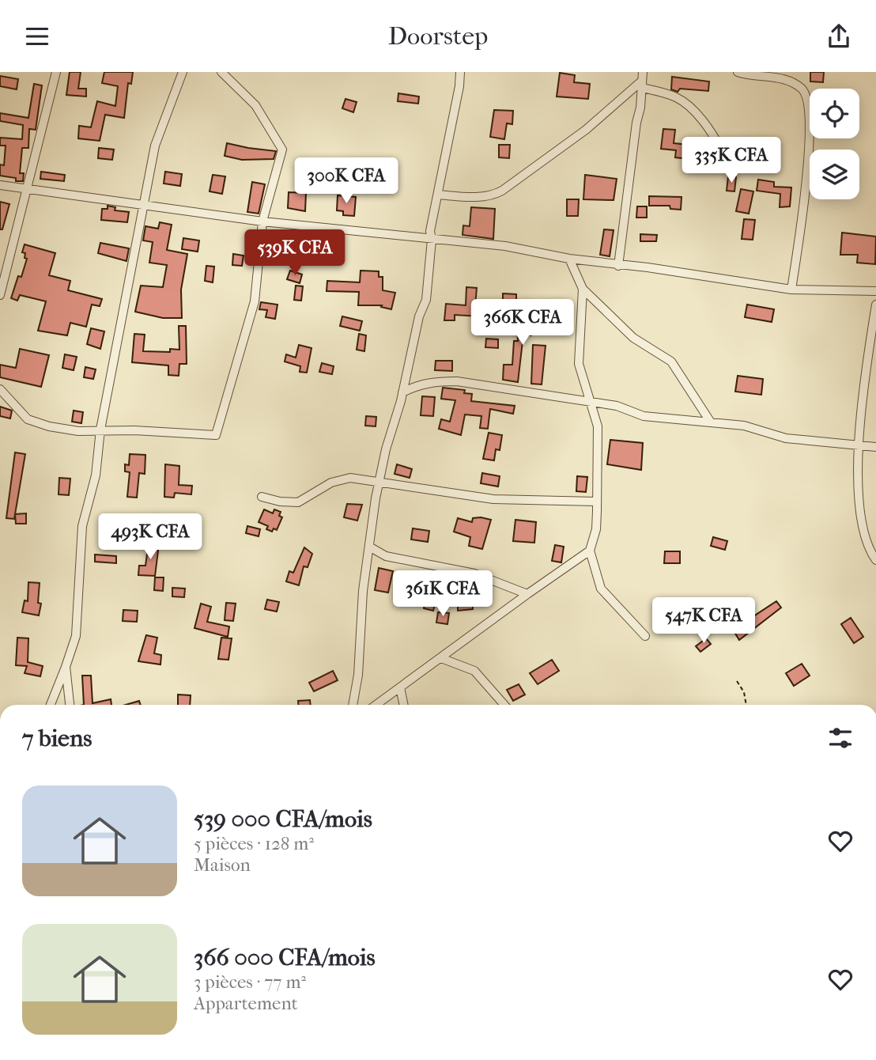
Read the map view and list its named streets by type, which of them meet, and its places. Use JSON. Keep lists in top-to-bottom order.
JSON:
{
  "page": {
    "header": "Doorstep",
    "price": [
      "335K CFA",
      "300K CFA",
      "539K CFA",
      "366K CFA",
      "493K CFA",
      "361K CFA",
      "547K CFA"
    ],
    "heading": "7 biens",
    "list": [
      {
        "name": "539 000 CFA/mois",
        "note": "5 pièces · 128 m² · Maison"
      },
      {
        "name": "366 000 CFA/mois",
        "note": "3 pièces · 77 m² · Appartement"
      }
    ]
  }
}
